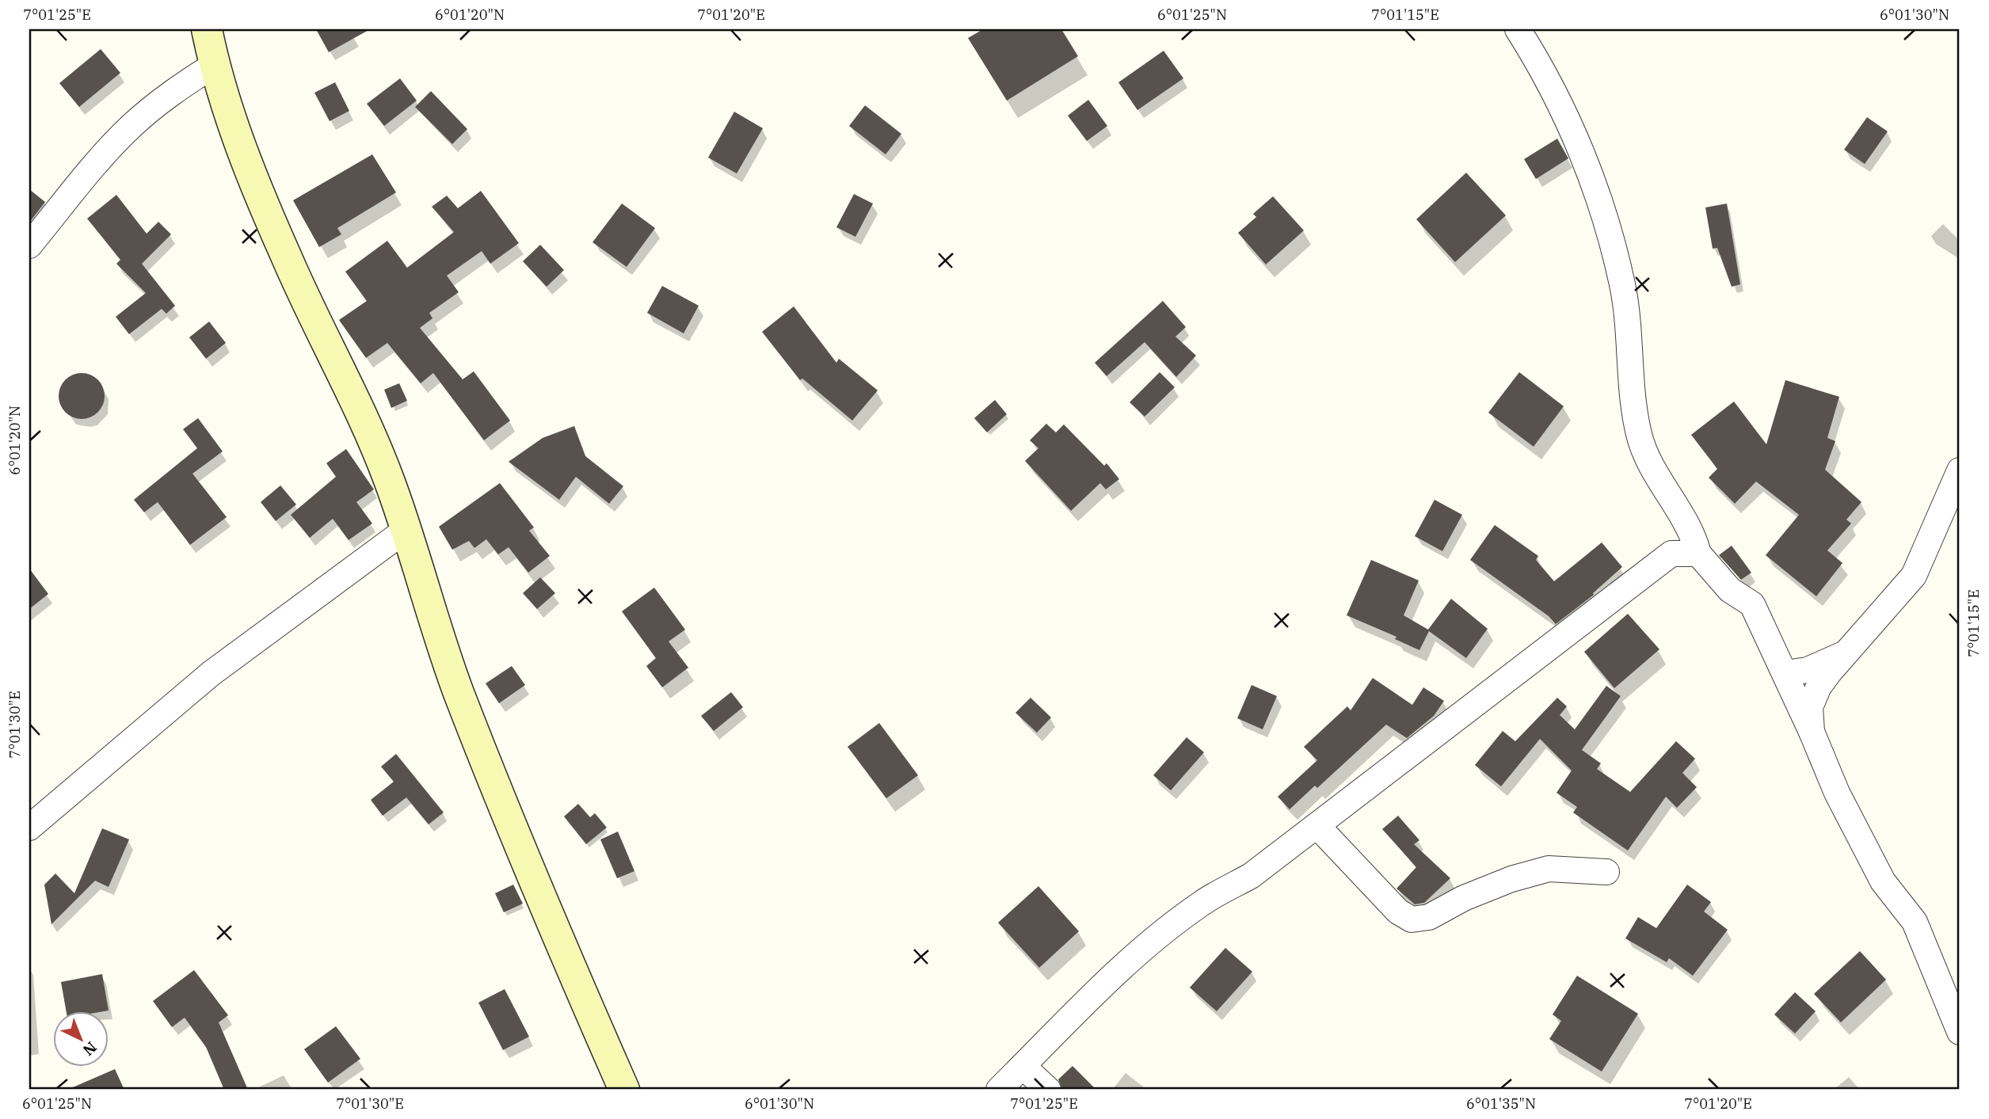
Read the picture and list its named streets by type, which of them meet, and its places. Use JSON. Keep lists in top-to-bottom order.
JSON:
{
  "north": "bottom right",
  "coordinates": [
    "7°01'25\"E",
    "6°01'20\"N",
    "7°01'20\"E",
    "6°01'25\"N",
    "7°01'15\"E",
    "6°01'30\"N",
    "7°01'30\"E",
    "6°01'35\"N"
  ]
}
